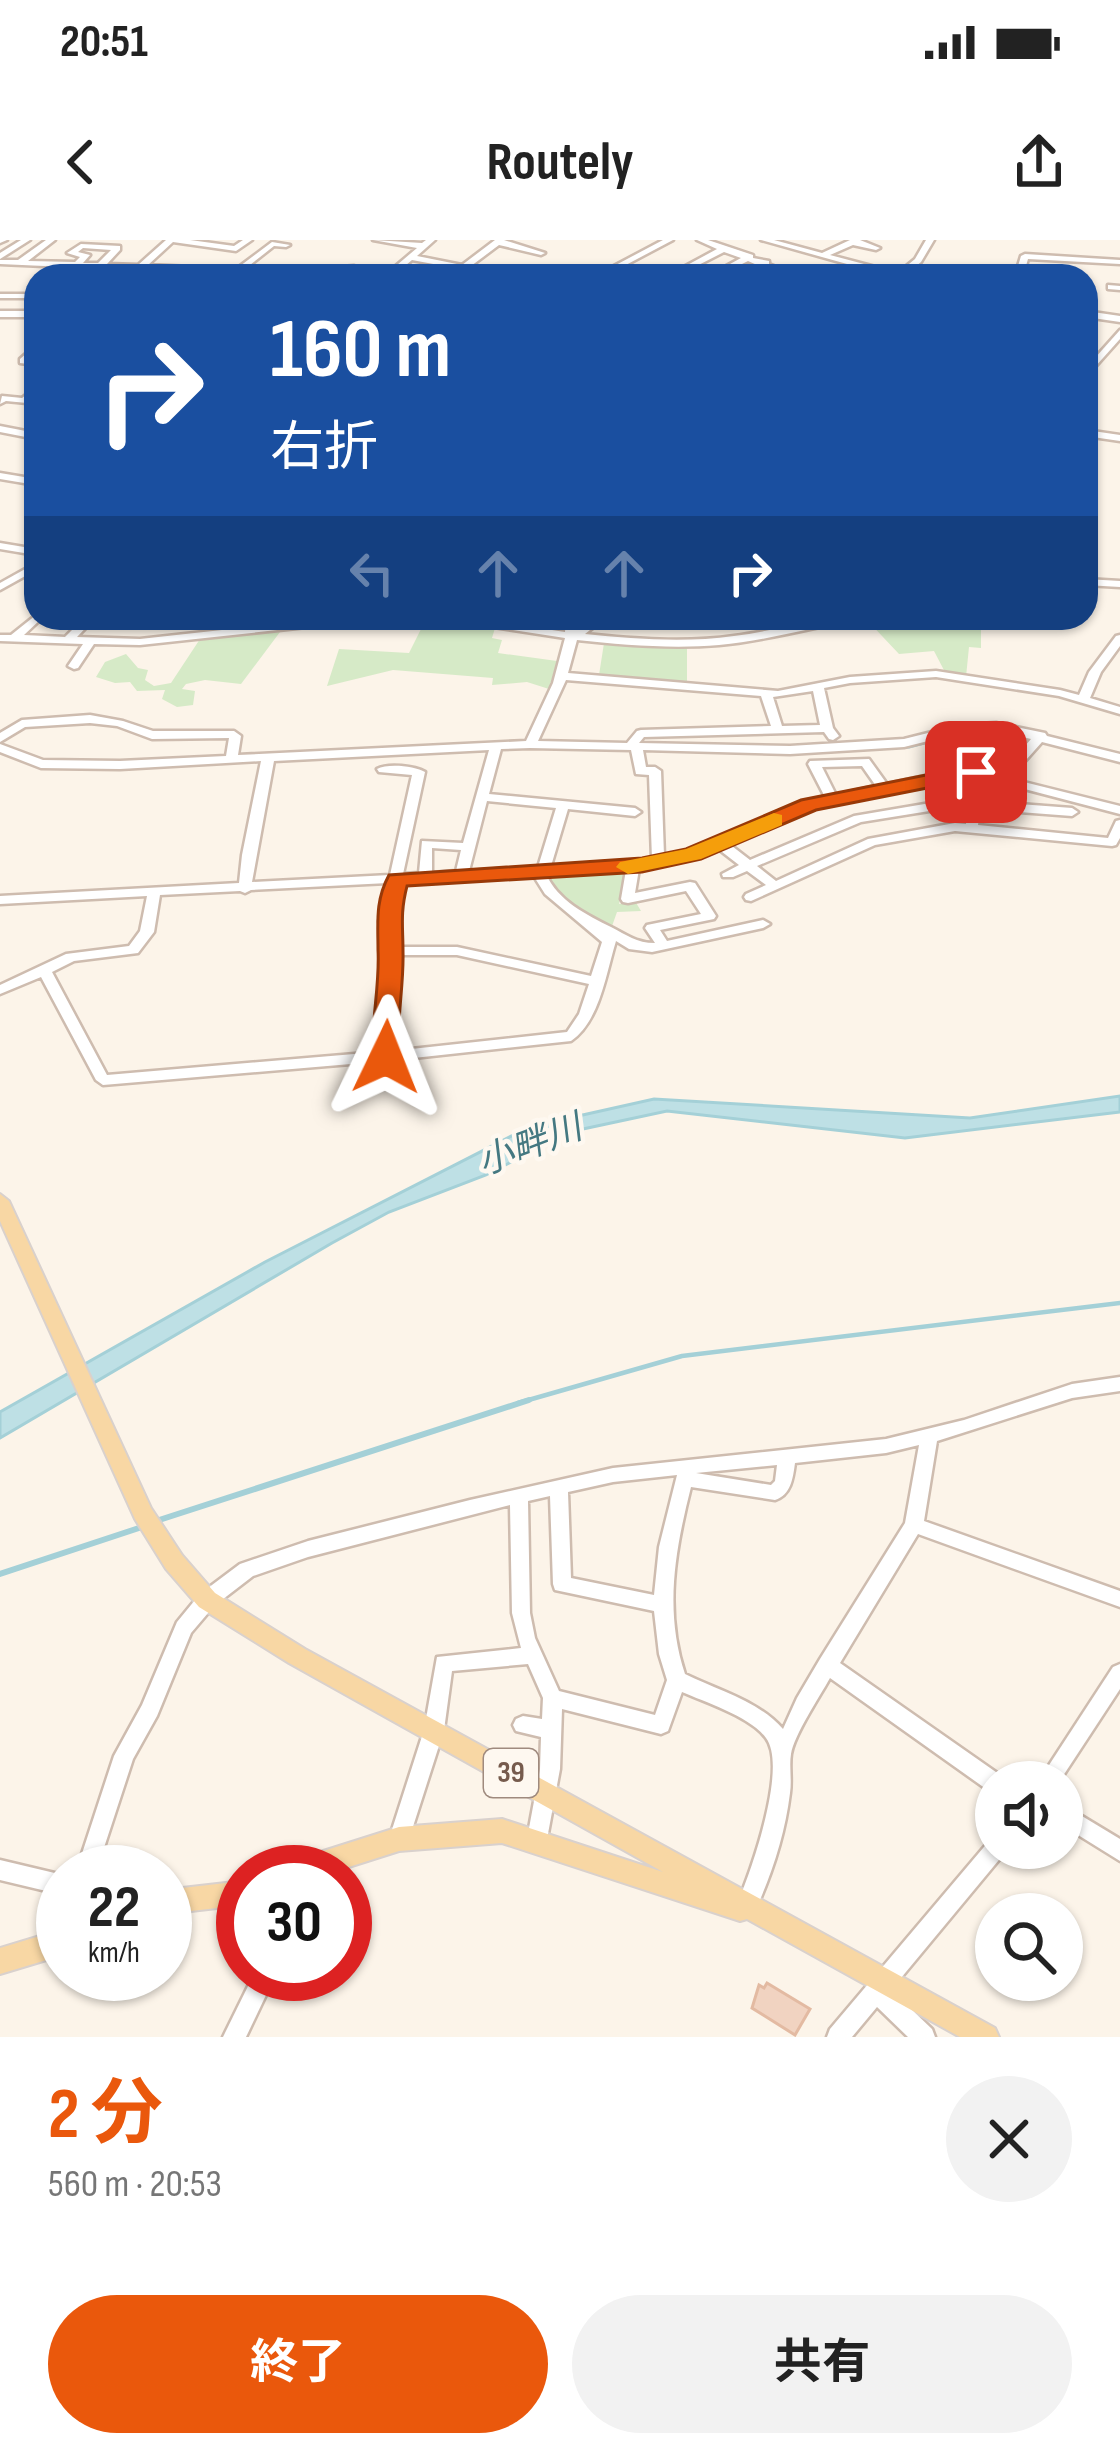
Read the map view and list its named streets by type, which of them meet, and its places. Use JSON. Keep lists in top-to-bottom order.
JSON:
{
  "streets": {
    "main road": ["39"]
  },
  "water": ["小畔川"],
  "page": {
    "status": "20:51",
    "header": "Routely",
    "turn": ["160 m", "右折"],
    "speed": "22 km/h",
    "limit": "30",
    "heading": ["2 分", "560 m · 20:53"],
    "buttons": ["終了", "共有"]
  }
}
